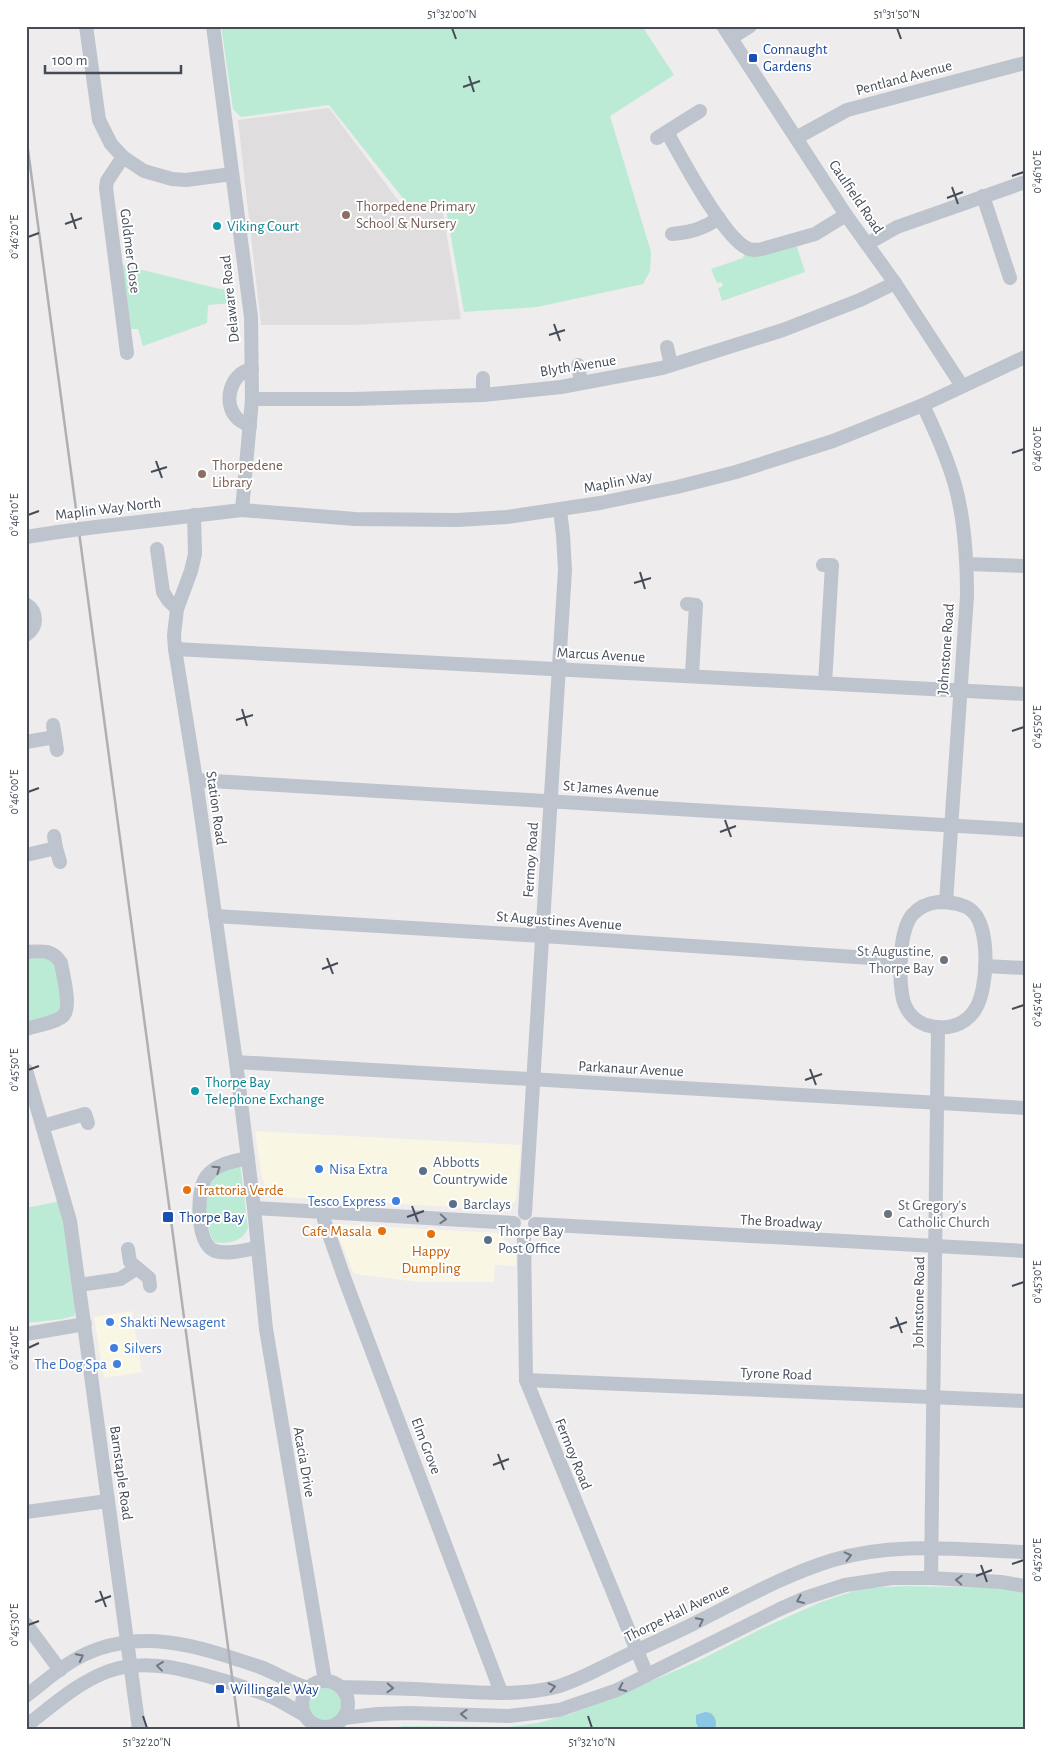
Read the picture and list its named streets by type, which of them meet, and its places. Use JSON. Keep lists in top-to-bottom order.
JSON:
{
  "streets": {
    "street": [
      "Pentland Avenue",
      "Caulfield Road",
      "Goldmer Close",
      "Delaware Road",
      "Blyth Avenue",
      "Maplin Way",
      "Maplin Way North",
      "Johnstone Road",
      "Marcus Avenue",
      "St James Avenue",
      "Station Road",
      "Fermoy Road",
      "St Augustines Avenue",
      "Parkanaur Avenue",
      "The Broadway",
      "Tyrone Road",
      "Elm Grove",
      "Acacia Drive",
      "Barnstaple Road",
      "Thorpe Hall Avenue"
    ]
  },
  "crossings": [
    ["Pentland Avenue", "Caulfield Road"],
    ["Caulfield Road", "Blyth Avenue"],
    ["Caulfield Road", "Maplin Way"],
    ["Delaware Road", "Blyth Avenue"],
    ["Delaware Road", "Maplin Way"],
    ["Maplin Way", "Maplin Way North"],
    ["Maplin Way", "Johnstone Road"],
    ["Maplin Way", "Station Road"],
    ["Maplin Way", "Fermoy Road"],
    ["Maplin Way North", "Station Road"],
    ["Johnstone Road", "Marcus Avenue"],
    ["Johnstone Road", "St James Avenue"],
    ["Johnstone Road", "St Augustines Avenue"],
    ["Johnstone Road", "Parkanaur Avenue"],
    ["Johnstone Road", "The Broadway"],
    ["Johnstone Road", "Tyrone Road"],
    ["Johnstone Road", "Thorpe Hall Avenue"],
    ["Marcus Avenue", "Station Road"],
    ["Marcus Avenue", "Fermoy Road"],
    ["St James Avenue", "Station Road"],
    ["St James Avenue", "Fermoy Road"],
    ["Station Road", "St Augustines Avenue"],
    ["Station Road", "Acacia Drive"],
    ["Fermoy Road", "St Augustines Avenue"],
    ["Fermoy Road", "Parkanaur Avenue"],
    ["Fermoy Road", "The Broadway"],
    ["Fermoy Road", "Tyrone Road"],
    ["Fermoy Road", "Thorpe Hall Avenue"],
    ["Parkanaur Avenue", "Acacia Drive"],
    ["Elm Grove", "Thorpe Hall Avenue"],
    ["Acacia Drive", "Thorpe Hall Avenue"]
  ],
  "places": {
    "transit": ["Connaught Gardens", "Thorpe Bay", "Willingale Way"],
    "other": [
      "Thorpedene Primary School & Nursery",
      "Viking Court",
      "Thorpedene Library",
      "St Augustine, Thorpe Bay",
      "Thorpe Bay Telephone Exchange",
      "Nisa Extra",
      "Abbotts Countrywide",
      "Trattoria Verde",
      "Tesco Express",
      "Barclays",
      "St Gregory's Catholic Church",
      "Cafe Masala",
      "Happy Dumpling",
      "Thorpe Bay Post Office",
      "Shakti Newsagent",
      "Silvers",
      "The Dog Spa"
    ]
  },
  "scale_bar": "100 m",
  "coordinates": [
    "51°32'00\"N",
    "51°31'50\"N",
    "0°46'10\"E",
    "0°46'20\"E",
    "0°46'00\"E",
    "0°45'50\"E",
    "0°45'40\"E",
    "0°45'30\"E",
    "0°45'20\"E",
    "51°32'20\"N",
    "51°32'10\"N"
  ]
}
